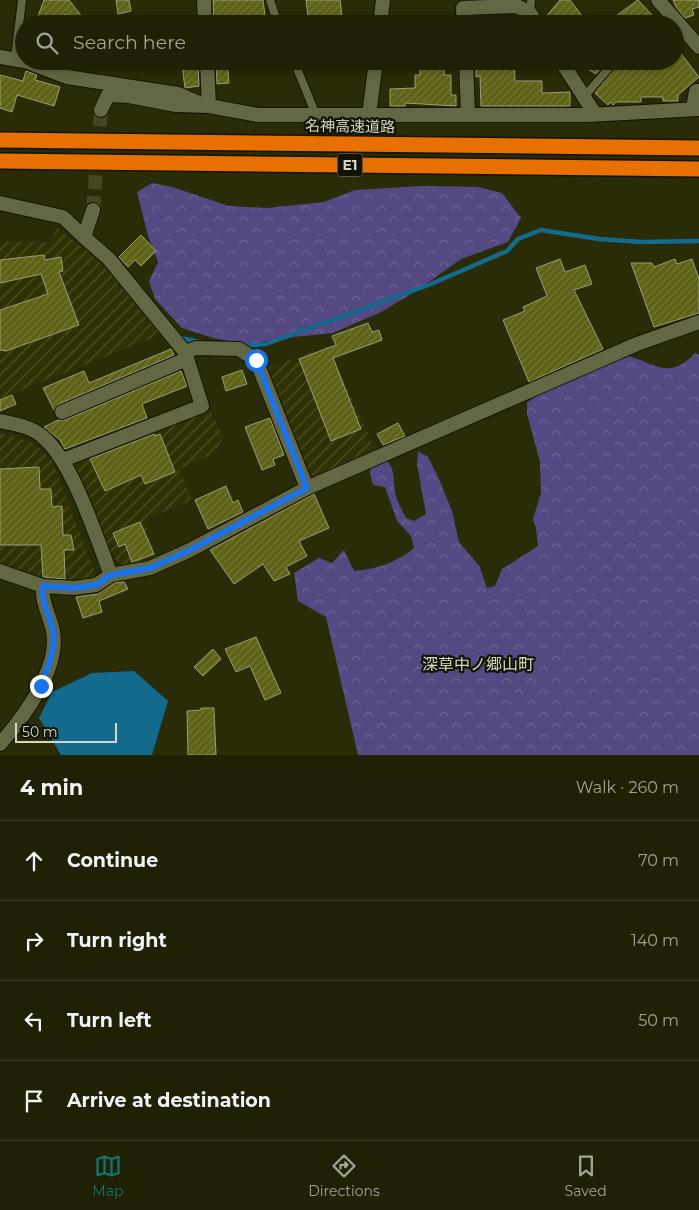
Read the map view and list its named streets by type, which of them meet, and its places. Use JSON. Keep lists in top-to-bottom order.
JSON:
{
  "streets": {
    "highway": ["名神高速道路", "E1"]
  },
  "districts": ["深草中ノ郷山町"],
  "scale_bar": "50 m",
  "page": {
    "search": "Search here",
    "scale": "50 m",
    "heading": ["4 min", "Walk · 260 m"],
    "list": [
      ["Continue", "70 m"],
      ["Turn right", "140 m"],
      ["Turn left", "50 m"],
      "Arrive at destination"
    ],
    "nav": ["Map", "Directions", "Saved"]
  }
}
